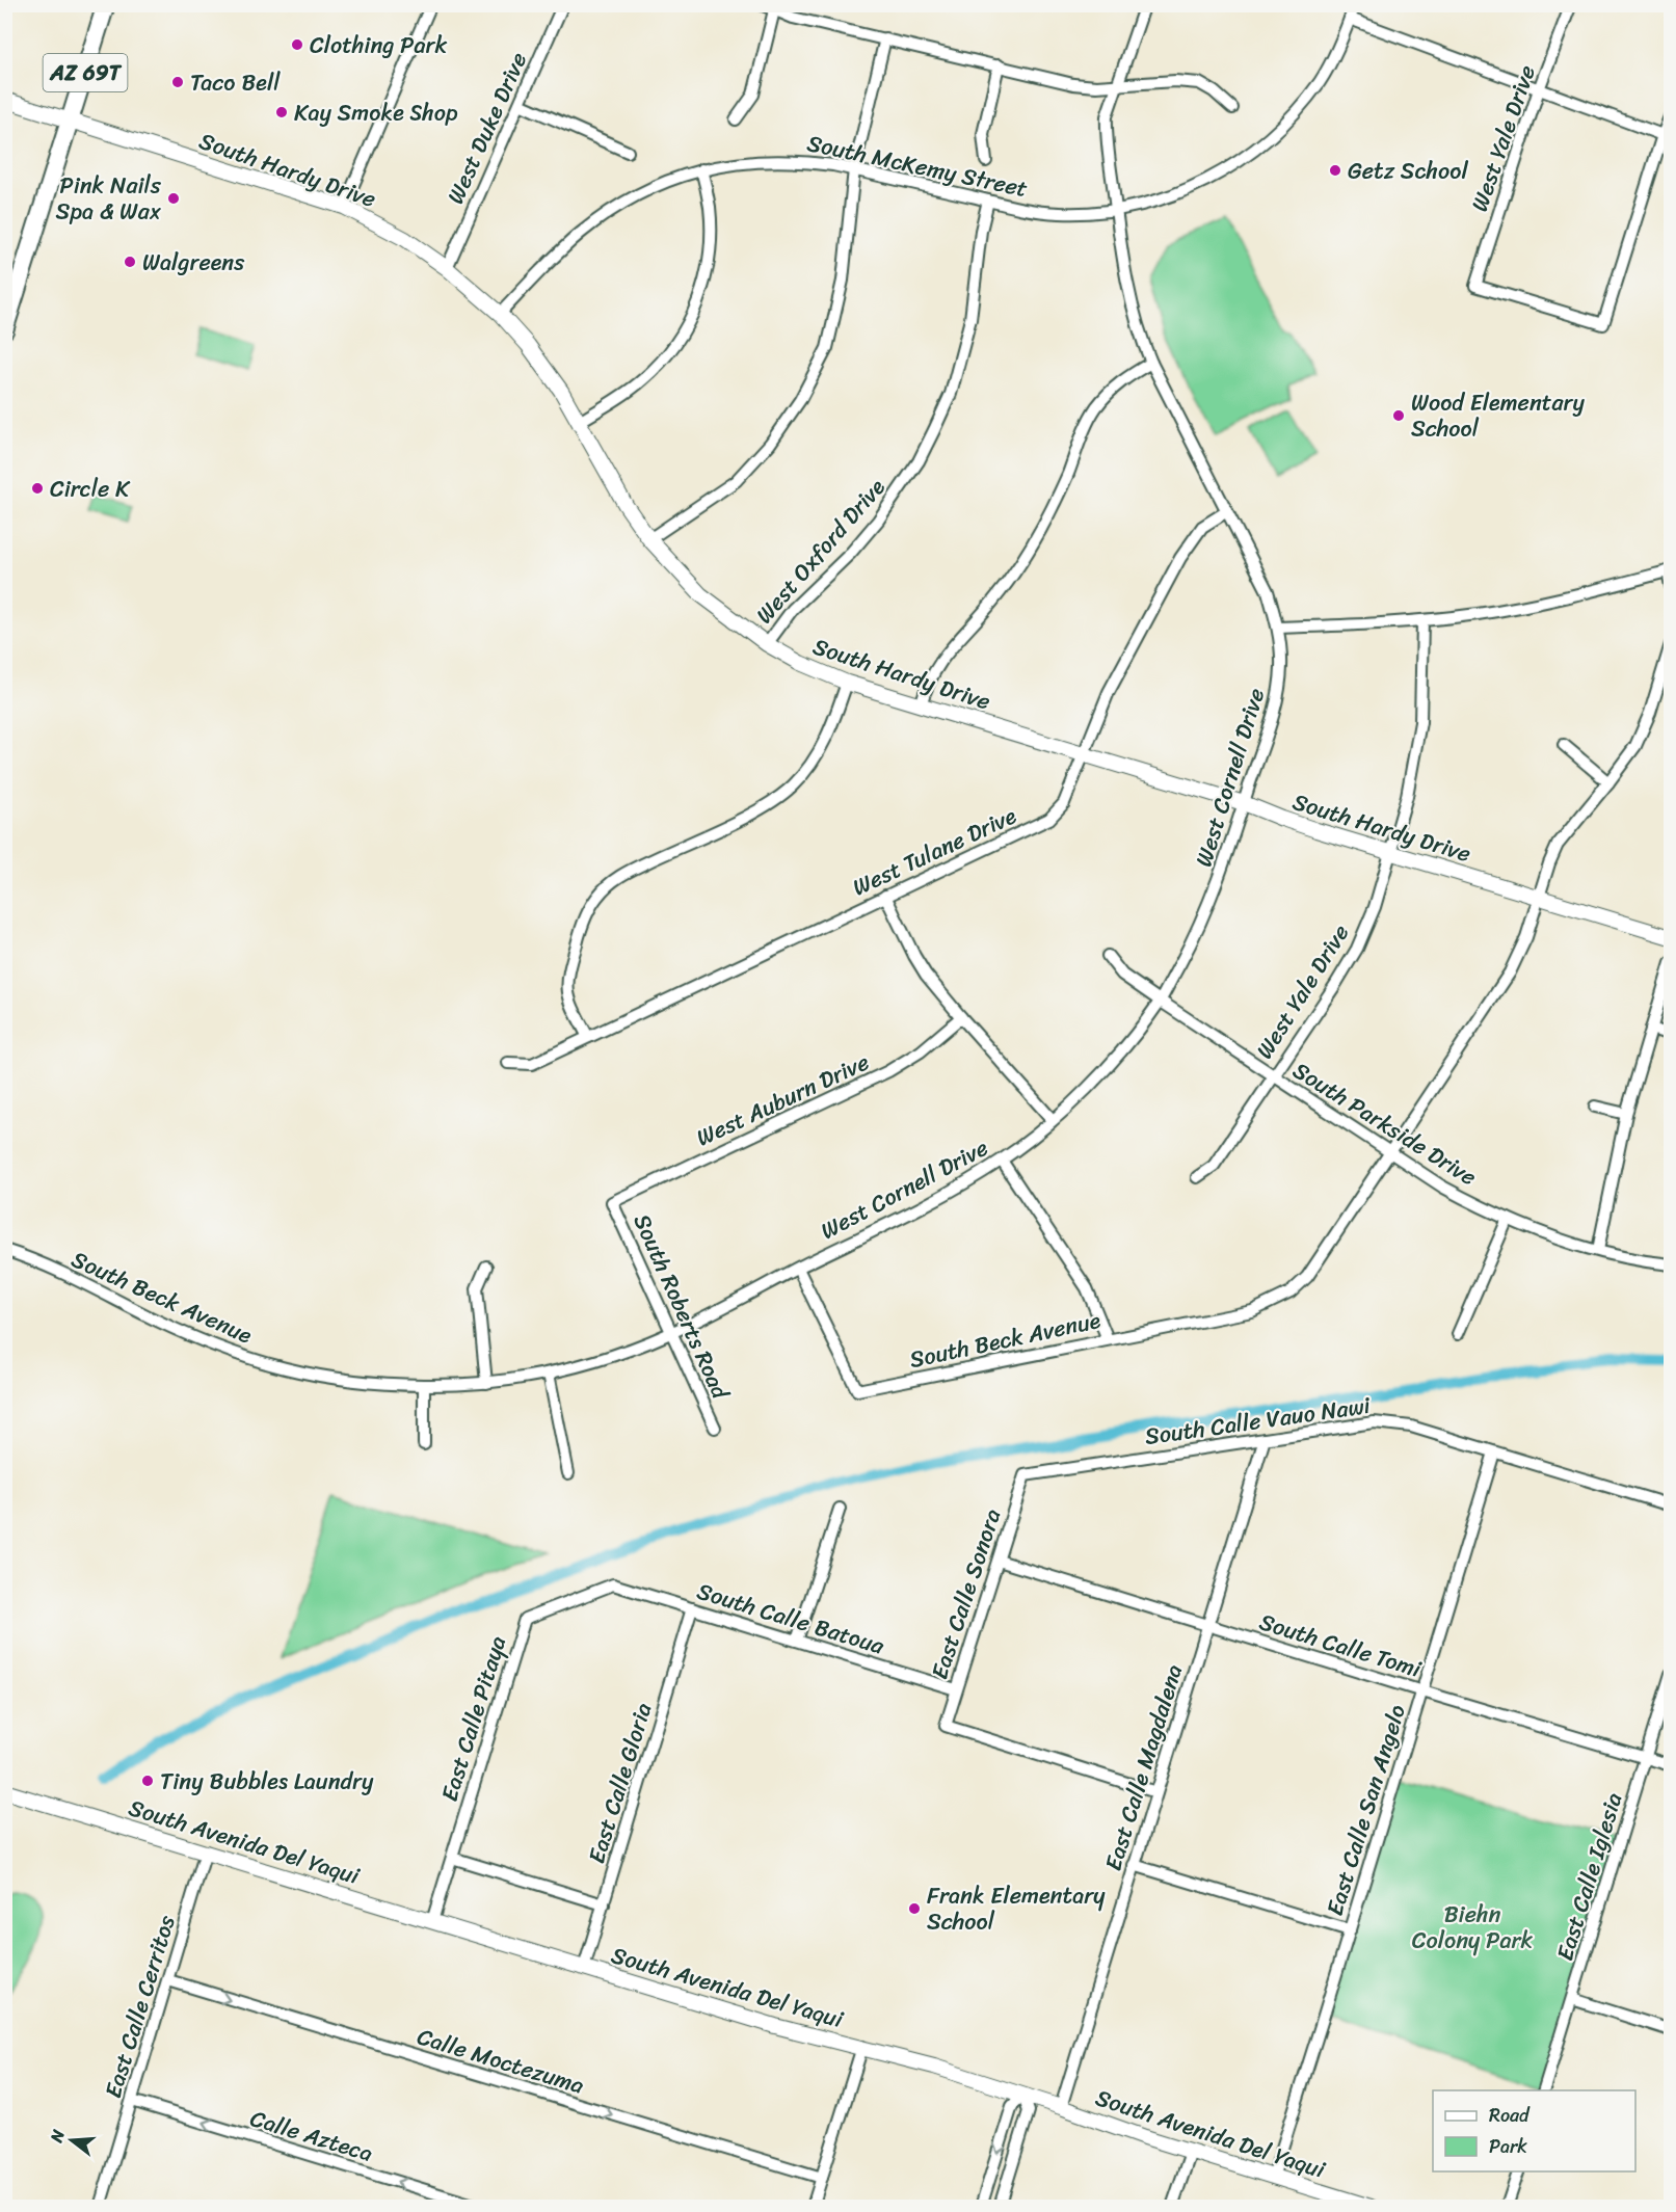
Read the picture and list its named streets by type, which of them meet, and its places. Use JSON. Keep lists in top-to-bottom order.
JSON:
{
  "streets": {
    "main road": ["AZ 69T"],
    "street": [
      "West Duke Drive",
      "West Yale Drive",
      "South McKemy Street",
      "South Hardy Drive",
      "West Oxford Drive",
      "West Cornell Drive",
      "West Tulane Drive",
      "West Auburn Drive",
      "South Parkside Drive",
      "South Beck Avenue",
      "South Roberts Road",
      "South Calle Vauo Nawi",
      "East Calle Sonora",
      "South Calle Batoua",
      "South Calle Tomi",
      "East Calle Pitaya",
      "East Calle Magdalena",
      "East Calle Gloria",
      "East Calle San Angelo",
      "South Avenida Del Yaqui",
      "East Calle Iglesia",
      "East Calle Cerritos",
      "Calle Moctezuma",
      "Calle Azteca"
    ]
  },
  "crossings": [
    ["AZ 69T", "South Hardy Drive"],
    ["West Duke Drive", "South Hardy Drive"],
    ["West Yale Drive", "South Hardy Drive"],
    ["West Yale Drive", "South Parkside Drive"],
    ["South McKemy Street", "South Hardy Drive"],
    ["South McKemy Street", "West Oxford Drive"],
    ["South McKemy Street", "West Cornell Drive"],
    ["South Hardy Drive", "West Oxford Drive"],
    ["South Hardy Drive", "West Cornell Drive"],
    ["South Hardy Drive", "West Tulane Drive"],
    ["West Cornell Drive", "West Tulane Drive"],
    ["West Cornell Drive", "South Parkside Drive"],
    ["West Cornell Drive", "South Beck Avenue"],
    ["West Cornell Drive", "South Roberts Road"],
    ["West Auburn Drive", "South Roberts Road"],
    ["South Parkside Drive", "South Beck Avenue"],
    ["South Beck Avenue", "South Roberts Road"],
    ["South Calle Vauo Nawi", "East Calle Sonora"],
    ["South Calle Vauo Nawi", "East Calle Magdalena"],
    ["South Calle Vauo Nawi", "East Calle San Angelo"],
    ["East Calle Sonora", "South Calle Batoua"],
    ["East Calle Sonora", "South Calle Tomi"],
    ["East Calle Sonora", "East Calle Magdalena"],
    ["South Calle Batoua", "East Calle Pitaya"],
    ["South Calle Batoua", "East Calle Gloria"],
    ["South Calle Tomi", "East Calle Magdalena"],
    ["South Calle Tomi", "East Calle San Angelo"],
    ["South Calle Tomi", "East Calle Iglesia"],
    ["East Calle Pitaya", "South Avenida Del Yaqui"],
    ["East Calle Magdalena", "South Avenida Del Yaqui"],
    ["East Calle Gloria", "South Avenida Del Yaqui"],
    ["East Calle San Angelo", "South Avenida Del Yaqui"],
    ["South Avenida Del Yaqui", "East Calle Cerritos"],
    ["East Calle Cerritos", "Calle Moctezuma"],
    ["East Calle Cerritos", "Calle Azteca"]
  ],
  "one_way": ["Calle Moctezuma", "Calle Azteca"],
  "parks": ["Biehn Colony Park"],
  "places": [
    "Clothing Park",
    "Taco Bell",
    "Kay Smoke Shop",
    "Getz School",
    "Pink Nails Spa & Wax",
    "Walgreens",
    "Wood Elementary School",
    "Circle K",
    "Tiny Bubbles Laundry",
    "Frank Elementary School"
  ],
  "legend": ["Road", "Park"],
  "north": "left"
}
